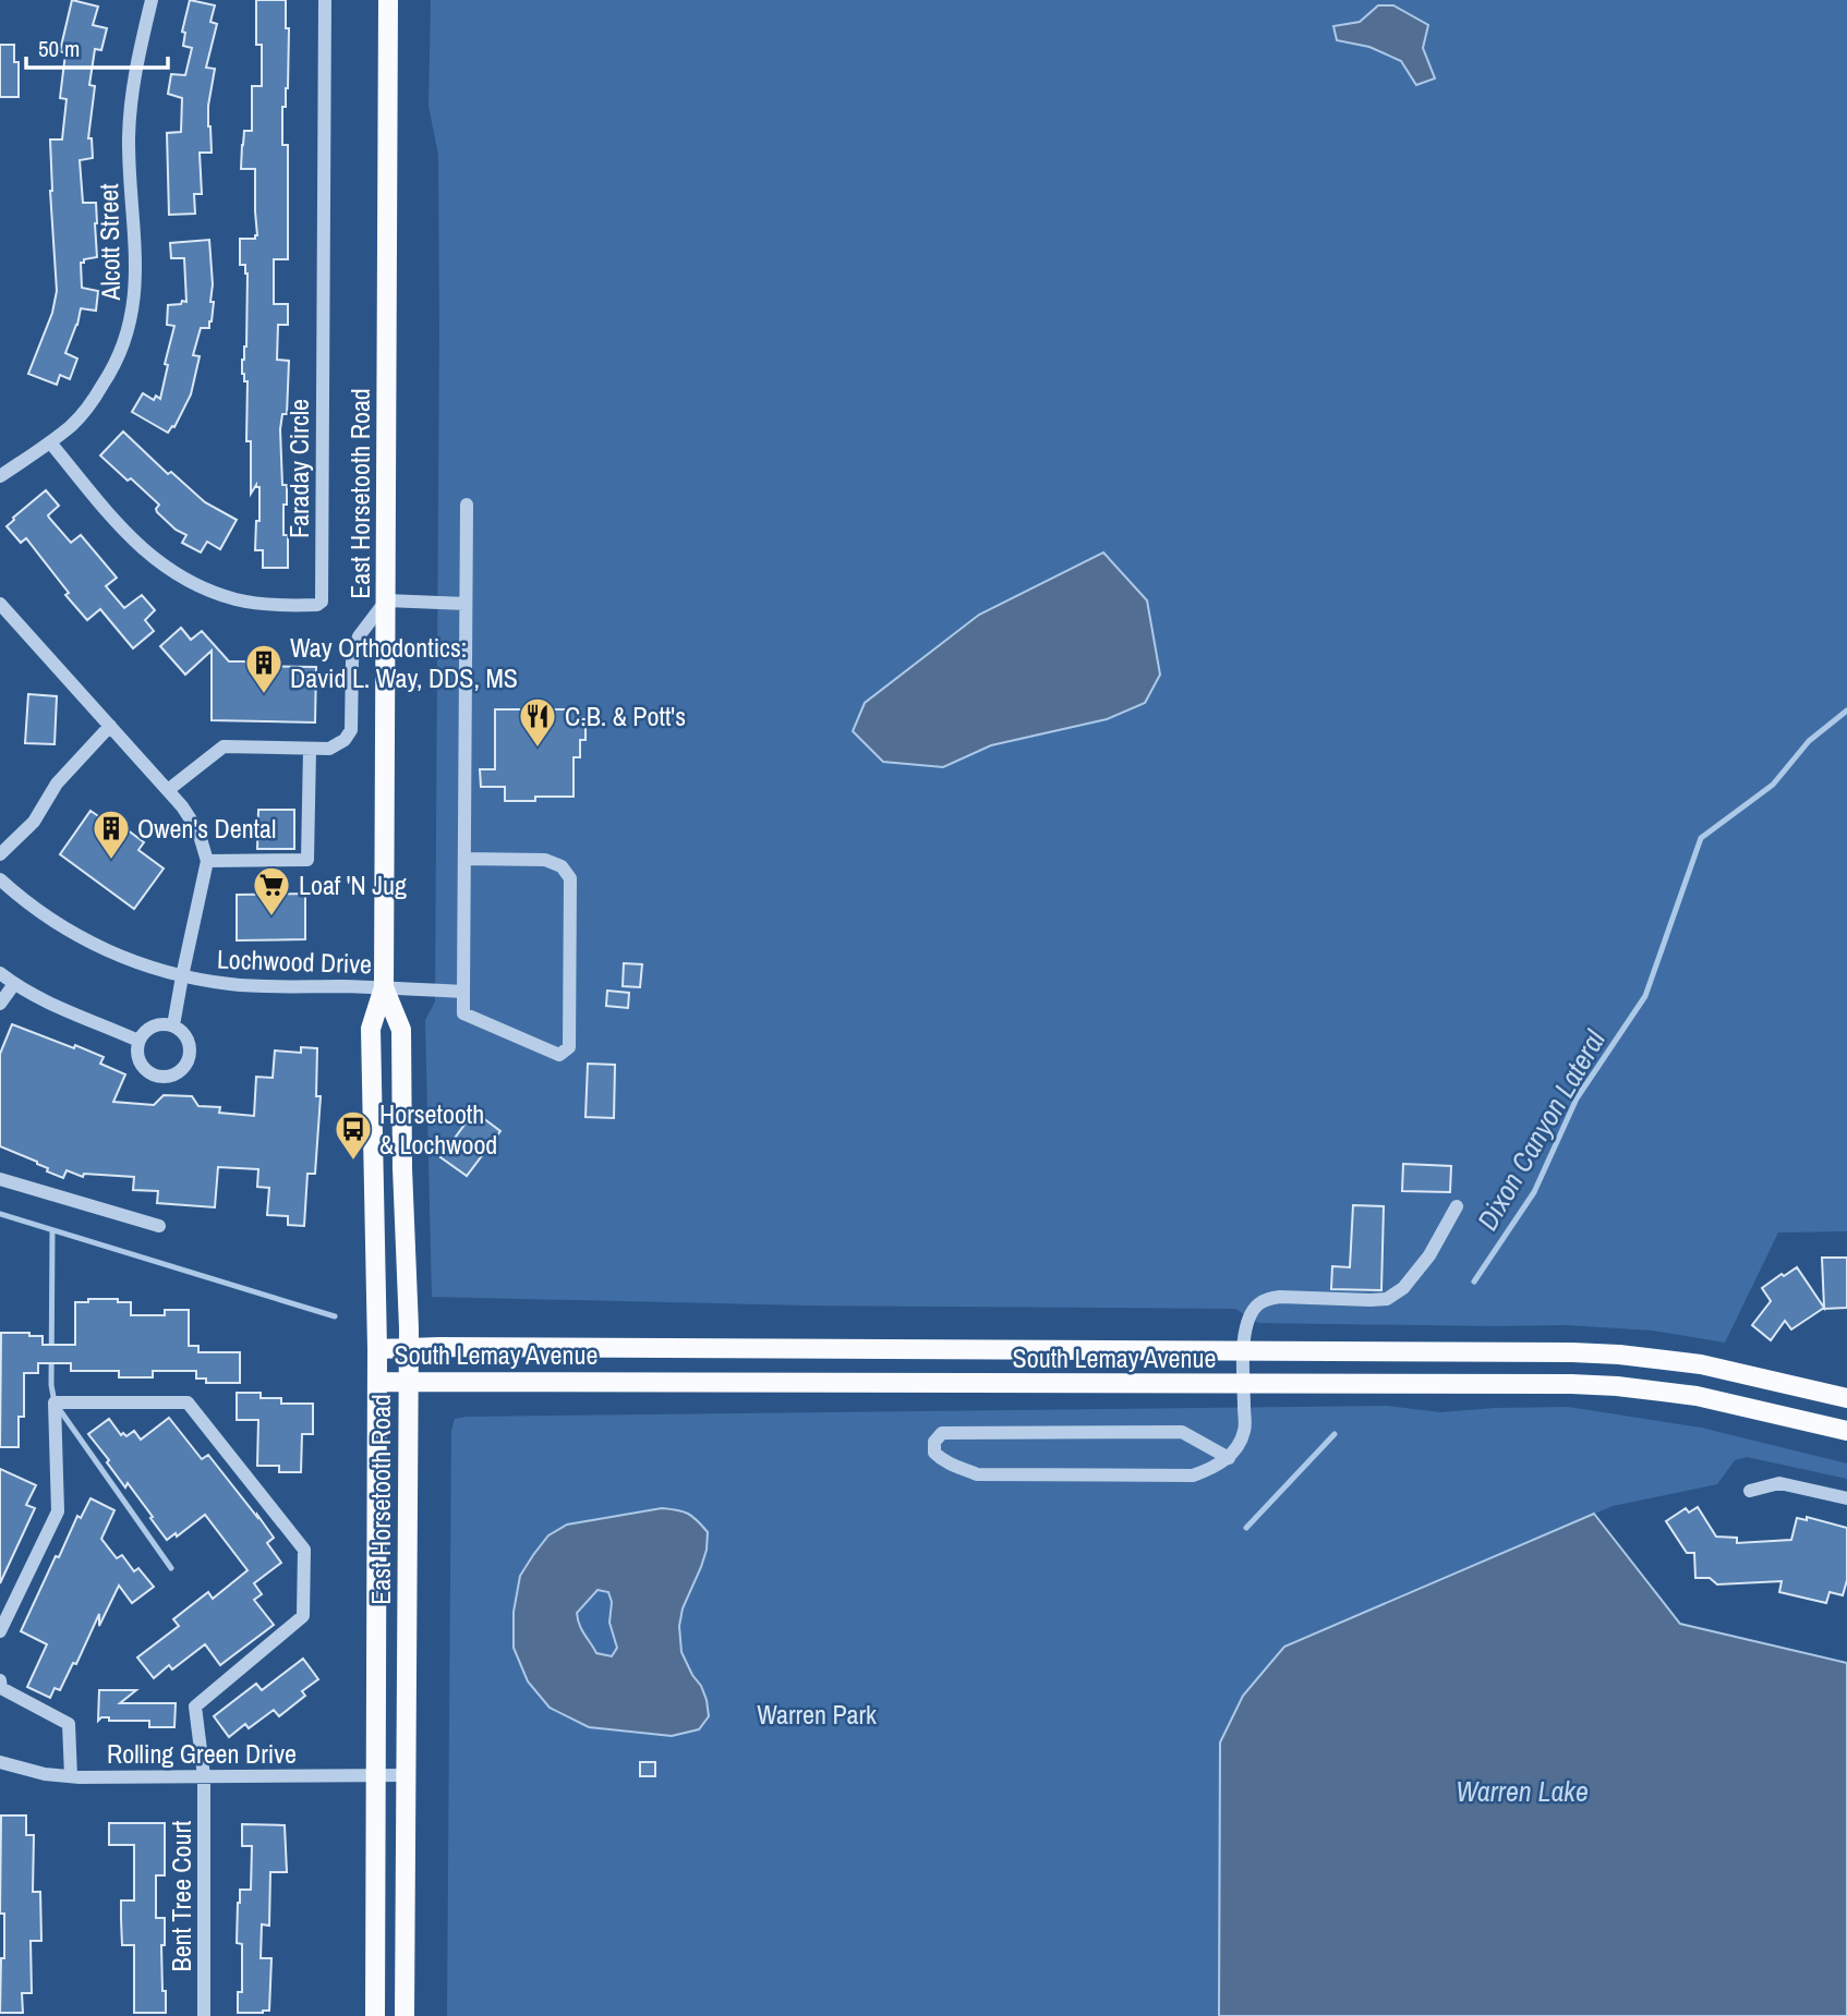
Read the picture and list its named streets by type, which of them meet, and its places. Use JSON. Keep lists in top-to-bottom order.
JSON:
{
  "streets": {
    "main road": ["East Horsetooth Road", "South Lemay Avenue"],
    "street": [
      "Alcott Street",
      "Faraday Circle",
      "Lochwood Drive",
      "Rolling Green Drive",
      "Bent Tree Court"
    ]
  },
  "crossings": [
    ["Alcott Street", "Faraday Circle"],
    ["East Horsetooth Road", "Lochwood Drive"],
    ["East Horsetooth Road", "South Lemay Avenue"],
    ["East Horsetooth Road", "Rolling Green Drive"],
    ["Rolling Green Drive", "Bent Tree Court"]
  ],
  "water": ["Dixon Canyon Lateral", "Warren Lake"],
  "parks": ["Warren Park"],
  "places": {
    "building": ["Way Orthodontics: David L. Way, DDS, MS", "Owen's Dental"],
    "restaurant": ["C.B. & Pott's"],
    "supermarket": ["Loaf 'N Jug"],
    "bus stop": ["Horsetooth & Lochwood"]
  },
  "scale_bar": "50 m"
}
